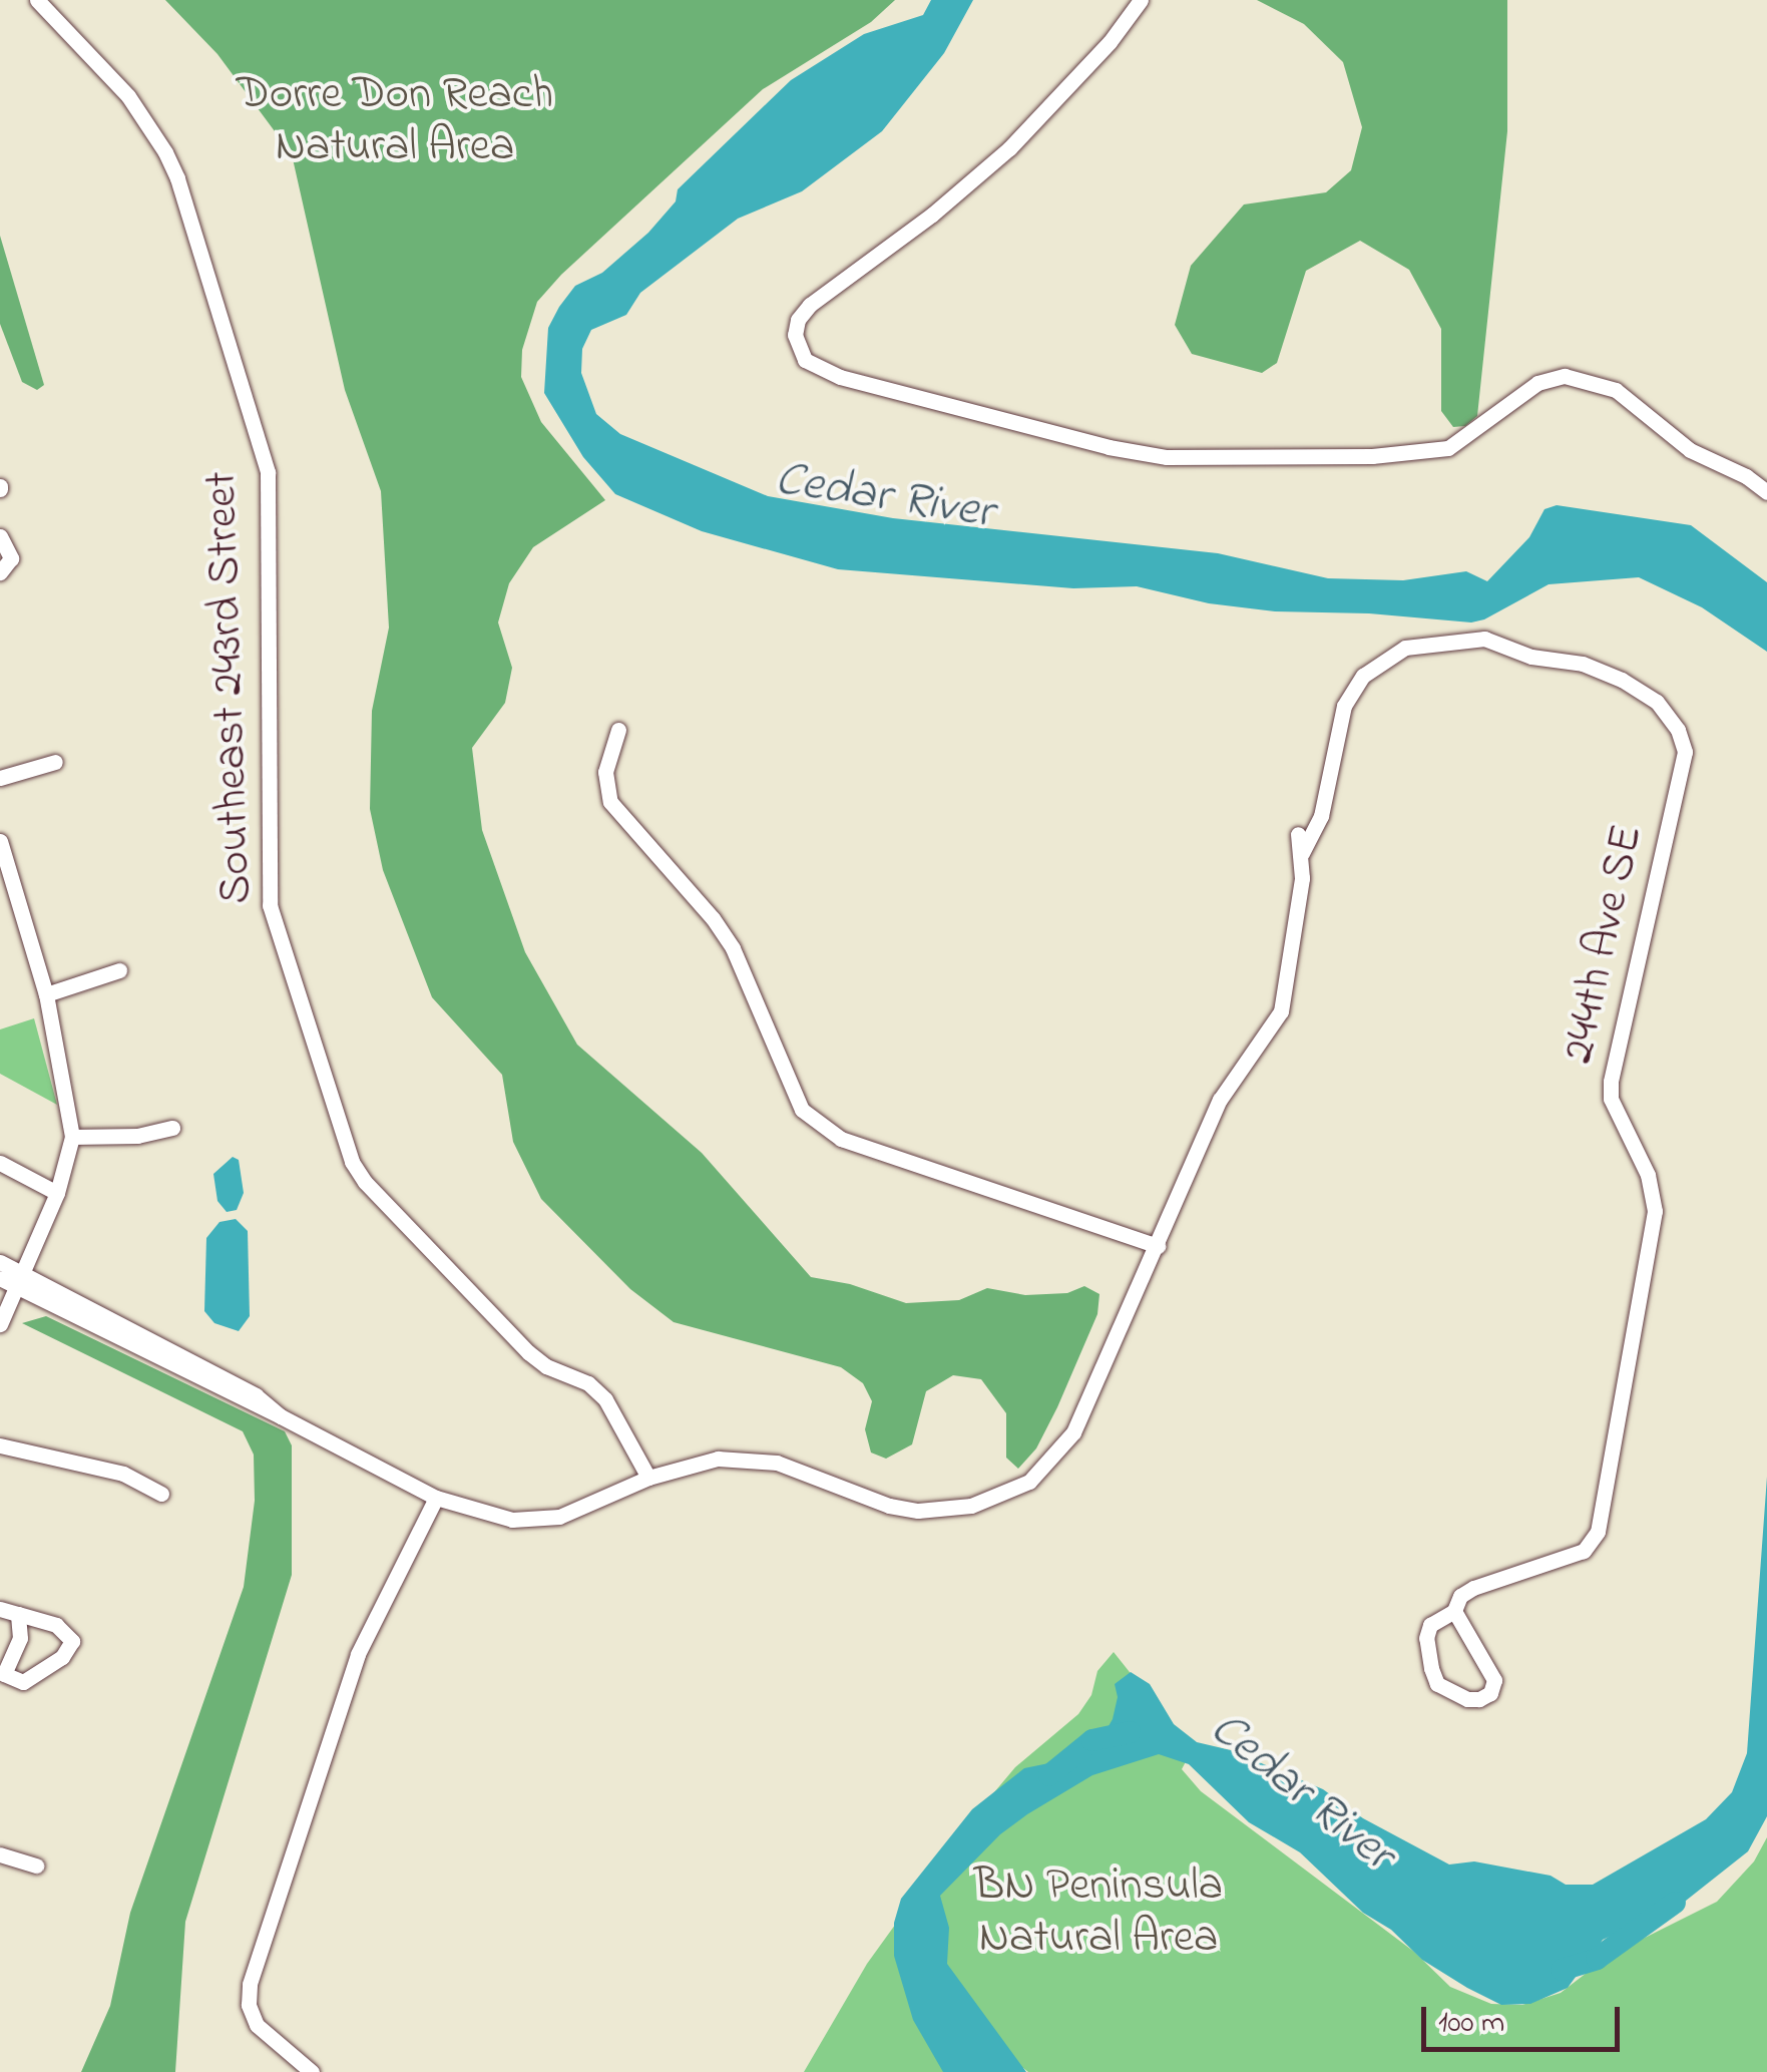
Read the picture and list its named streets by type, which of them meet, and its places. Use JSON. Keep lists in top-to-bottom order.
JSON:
{
  "streets": {
    "street": ["Southeast 243rd Street", "244th Ave SE"]
  },
  "water": ["Cedar River"],
  "parks": ["Dorre Don Reach Natural Area", "BN Peninsula Natural Area"],
  "scale_bar": "100 m"
}
